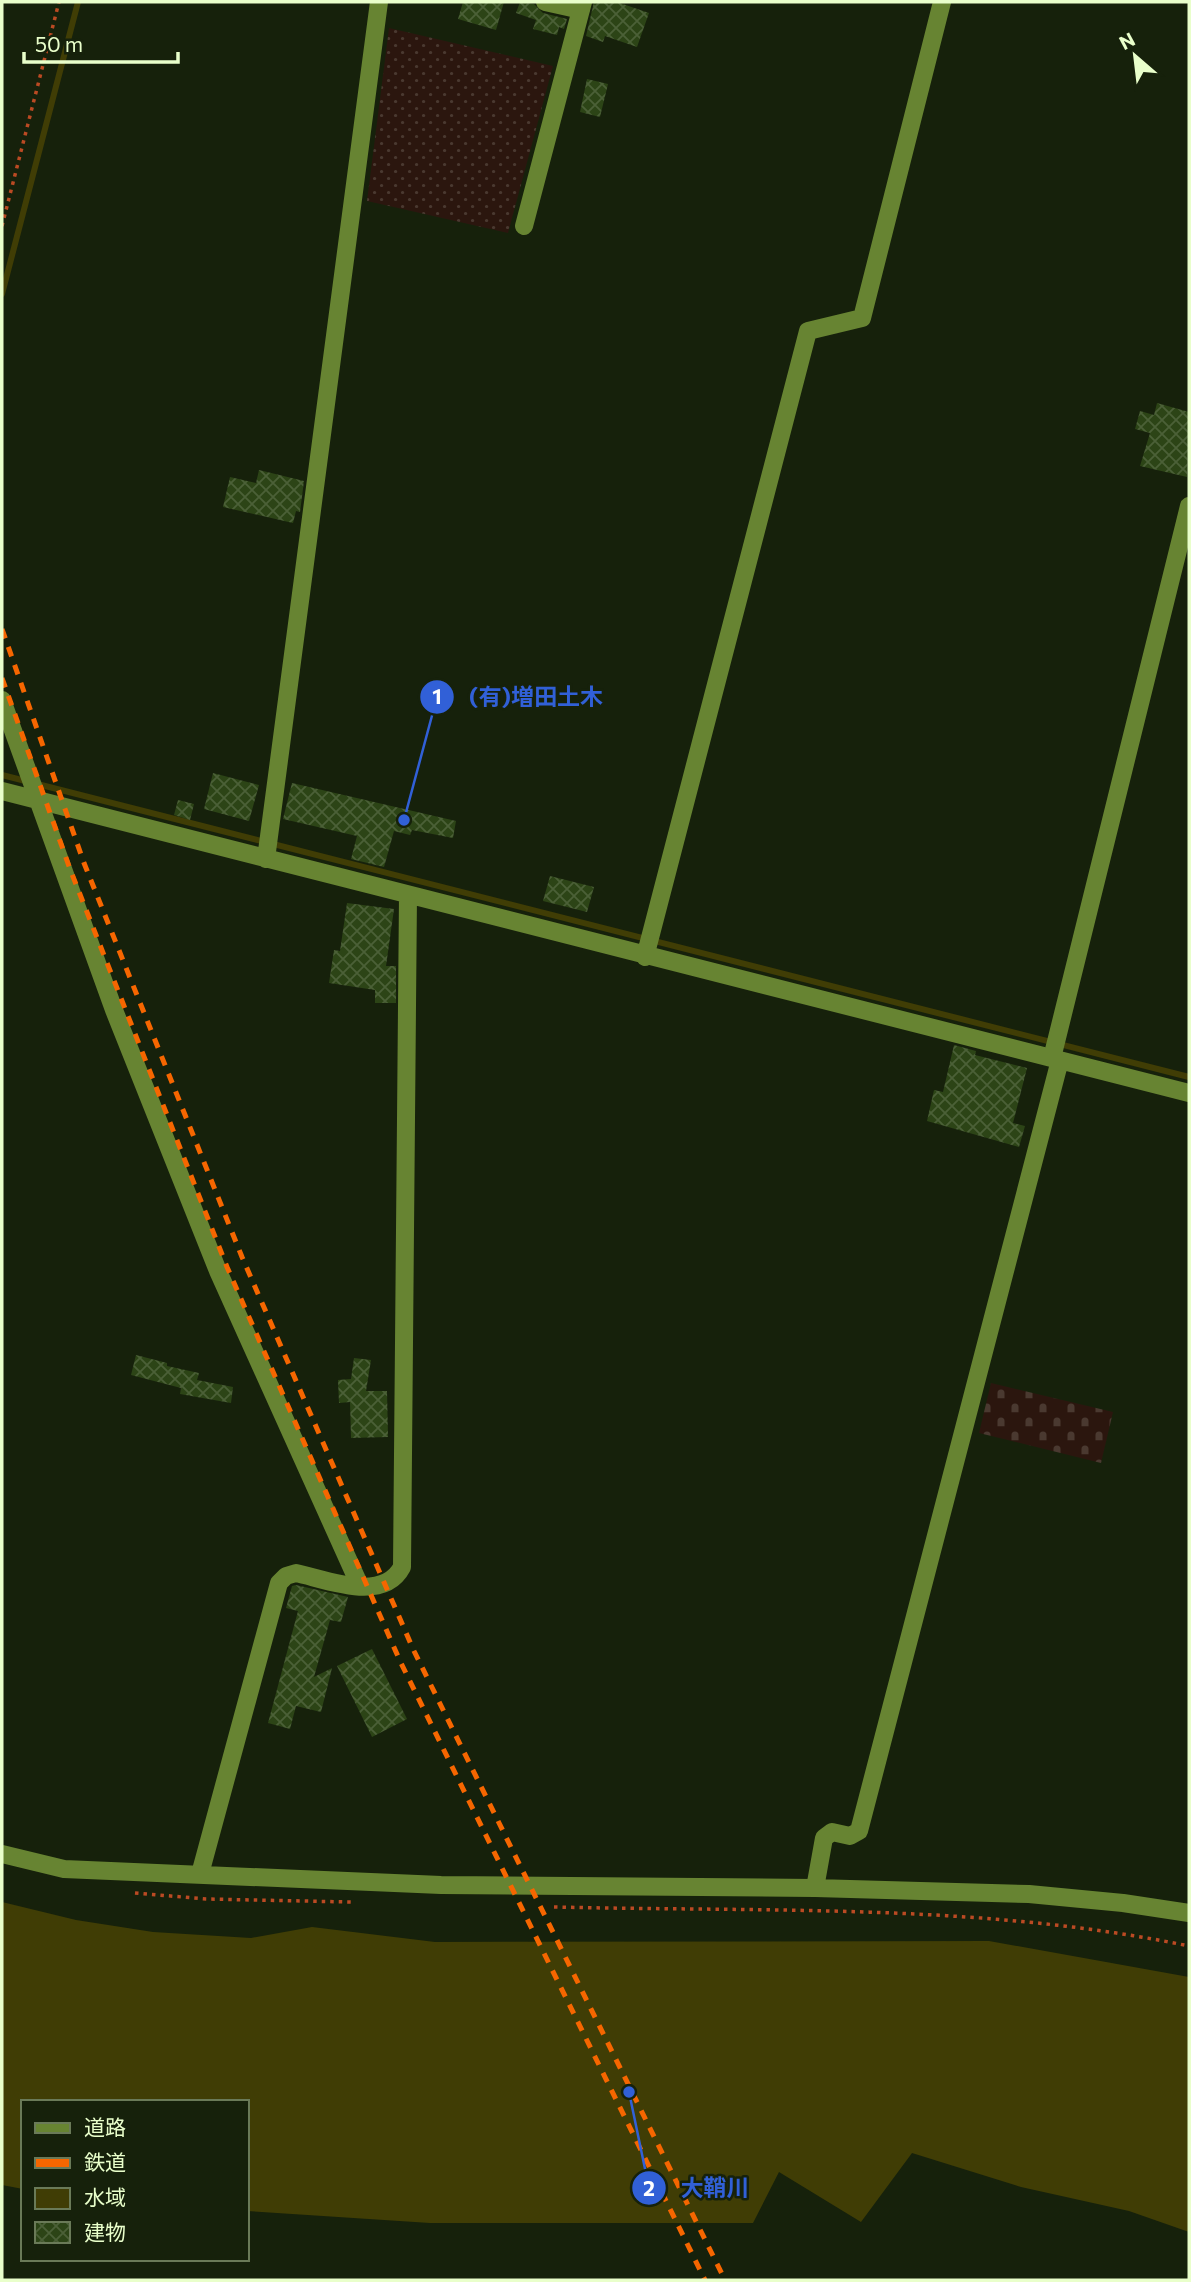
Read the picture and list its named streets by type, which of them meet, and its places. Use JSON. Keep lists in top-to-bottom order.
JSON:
{
  "places": ["(有)増田土木", "大鞘川"],
  "legend": [
    "道路",
    "鉄道",
    "水域",
    "建物"
  ],
  "scale_bar": "50 m",
  "north": "top left"
}
